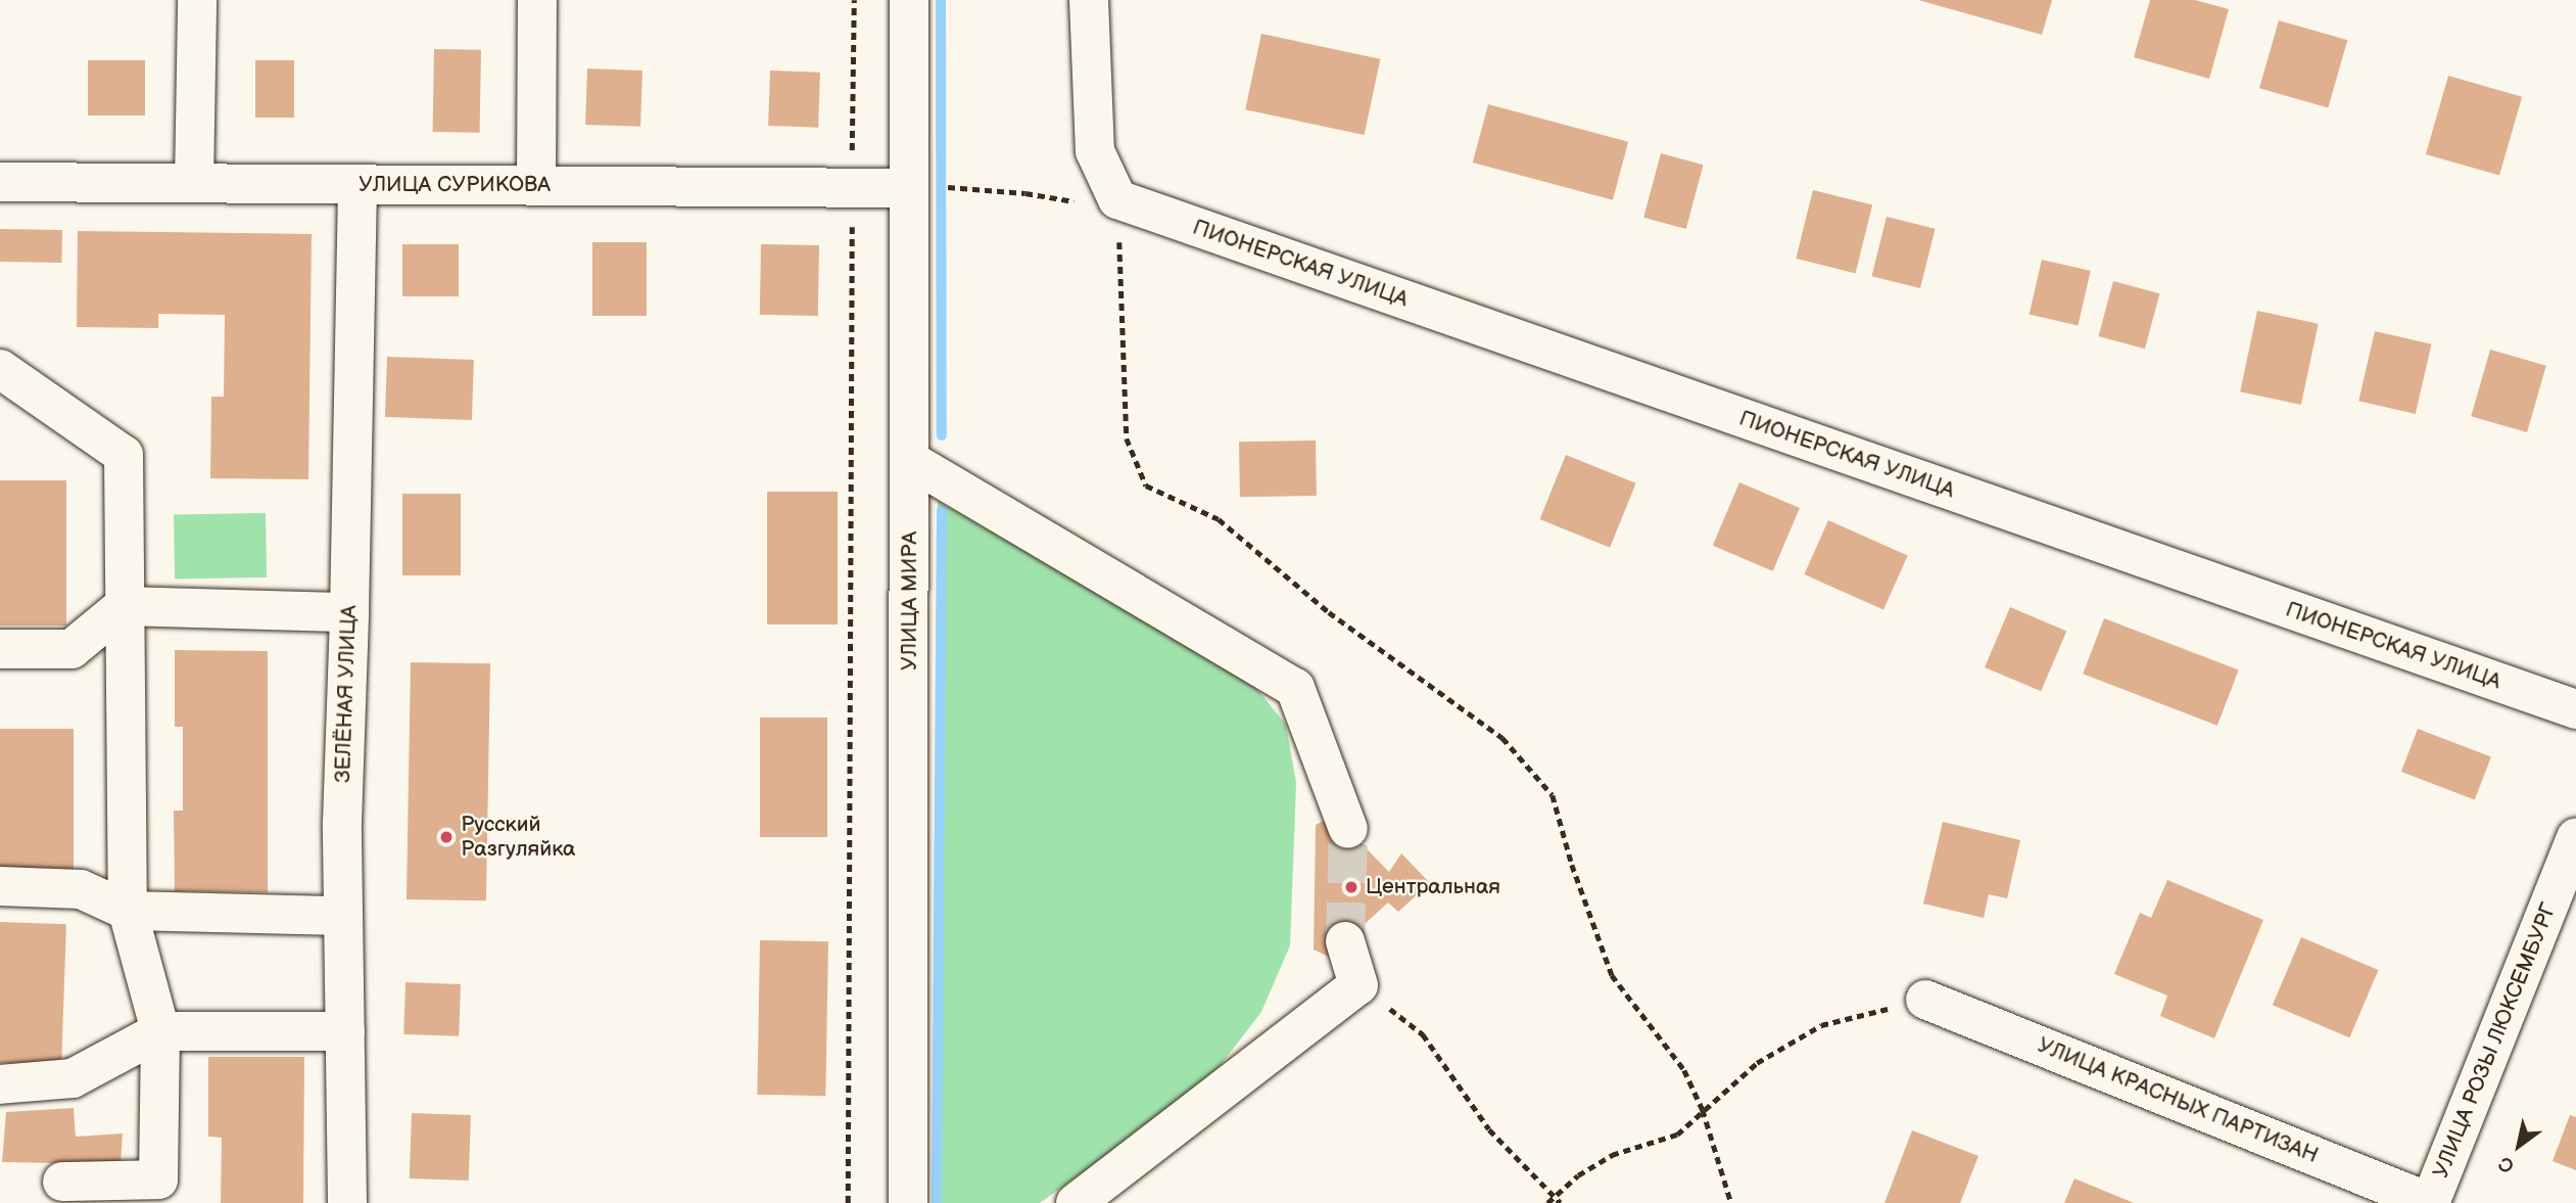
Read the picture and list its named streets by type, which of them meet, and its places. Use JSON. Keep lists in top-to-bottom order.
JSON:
{
  "streets": {
    "street": [
      "УЛИЦА СУРИКОВА",
      "ПИОНЕРСКАЯ УЛИЦА",
      "УЛИЦА МИРА",
      "ЗЕЛЁНАЯ УЛИЦА",
      "УЛИЦА РОЗЫ ЛЮКСЕМБУРГ",
      "УЛИЦА КРАСНЫХ ПАРТИЗАН"
    ]
  },
  "crossings": [
    ["УЛИЦА СУРИКОВА", "УЛИЦА МИРА"],
    ["УЛИЦА СУРИКОВА", "ЗЕЛЁНАЯ УЛИЦА"],
    ["УЛИЦА РОЗЫ ЛЮКСЕМБУРГ", "УЛИЦА КРАСНЫХ ПАРТИЗАН"]
  ],
  "places": ["Русский Разгуляйка", "Центральная"],
  "north": "bottom left"
}
